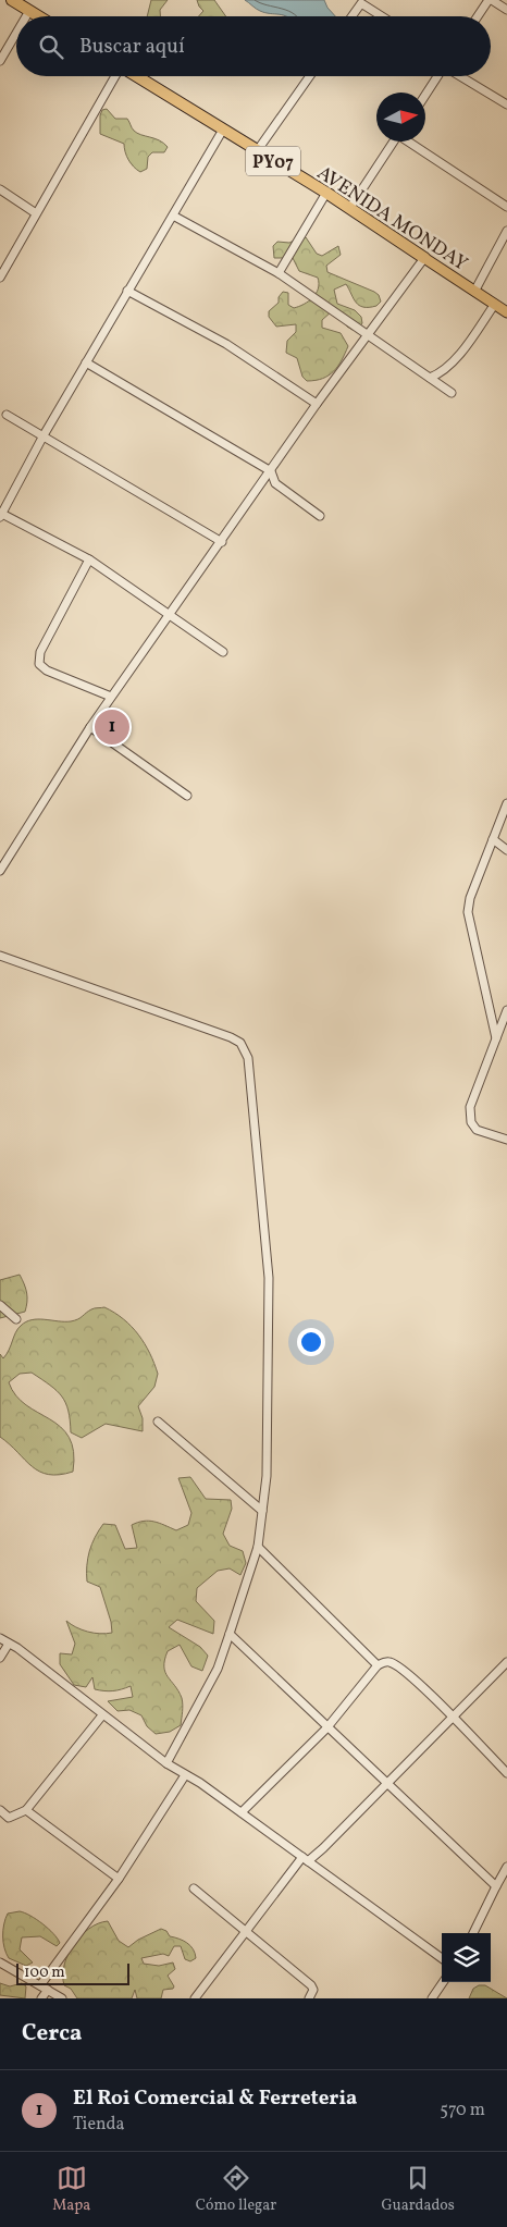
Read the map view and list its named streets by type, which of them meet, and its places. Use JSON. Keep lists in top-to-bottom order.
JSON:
{
  "streets": {
    "highway": ["PY07", "AVENIDA MONDAY"]
  },
  "scale_bar": "100 m",
  "north": "right",
  "page": {
    "search": "Buscar aquí",
    "pins": "1",
    "scale": "100 m",
    "heading": "Cerca",
    "list": [
      {
        "mark": "1",
        "name": "El Roi Comercial & Ferreteria",
        "note": "Tienda",
        "value": "570 m"
      }
    ],
    "nav": ["Mapa", "Cómo llegar", "Guardados"]
  }
}
